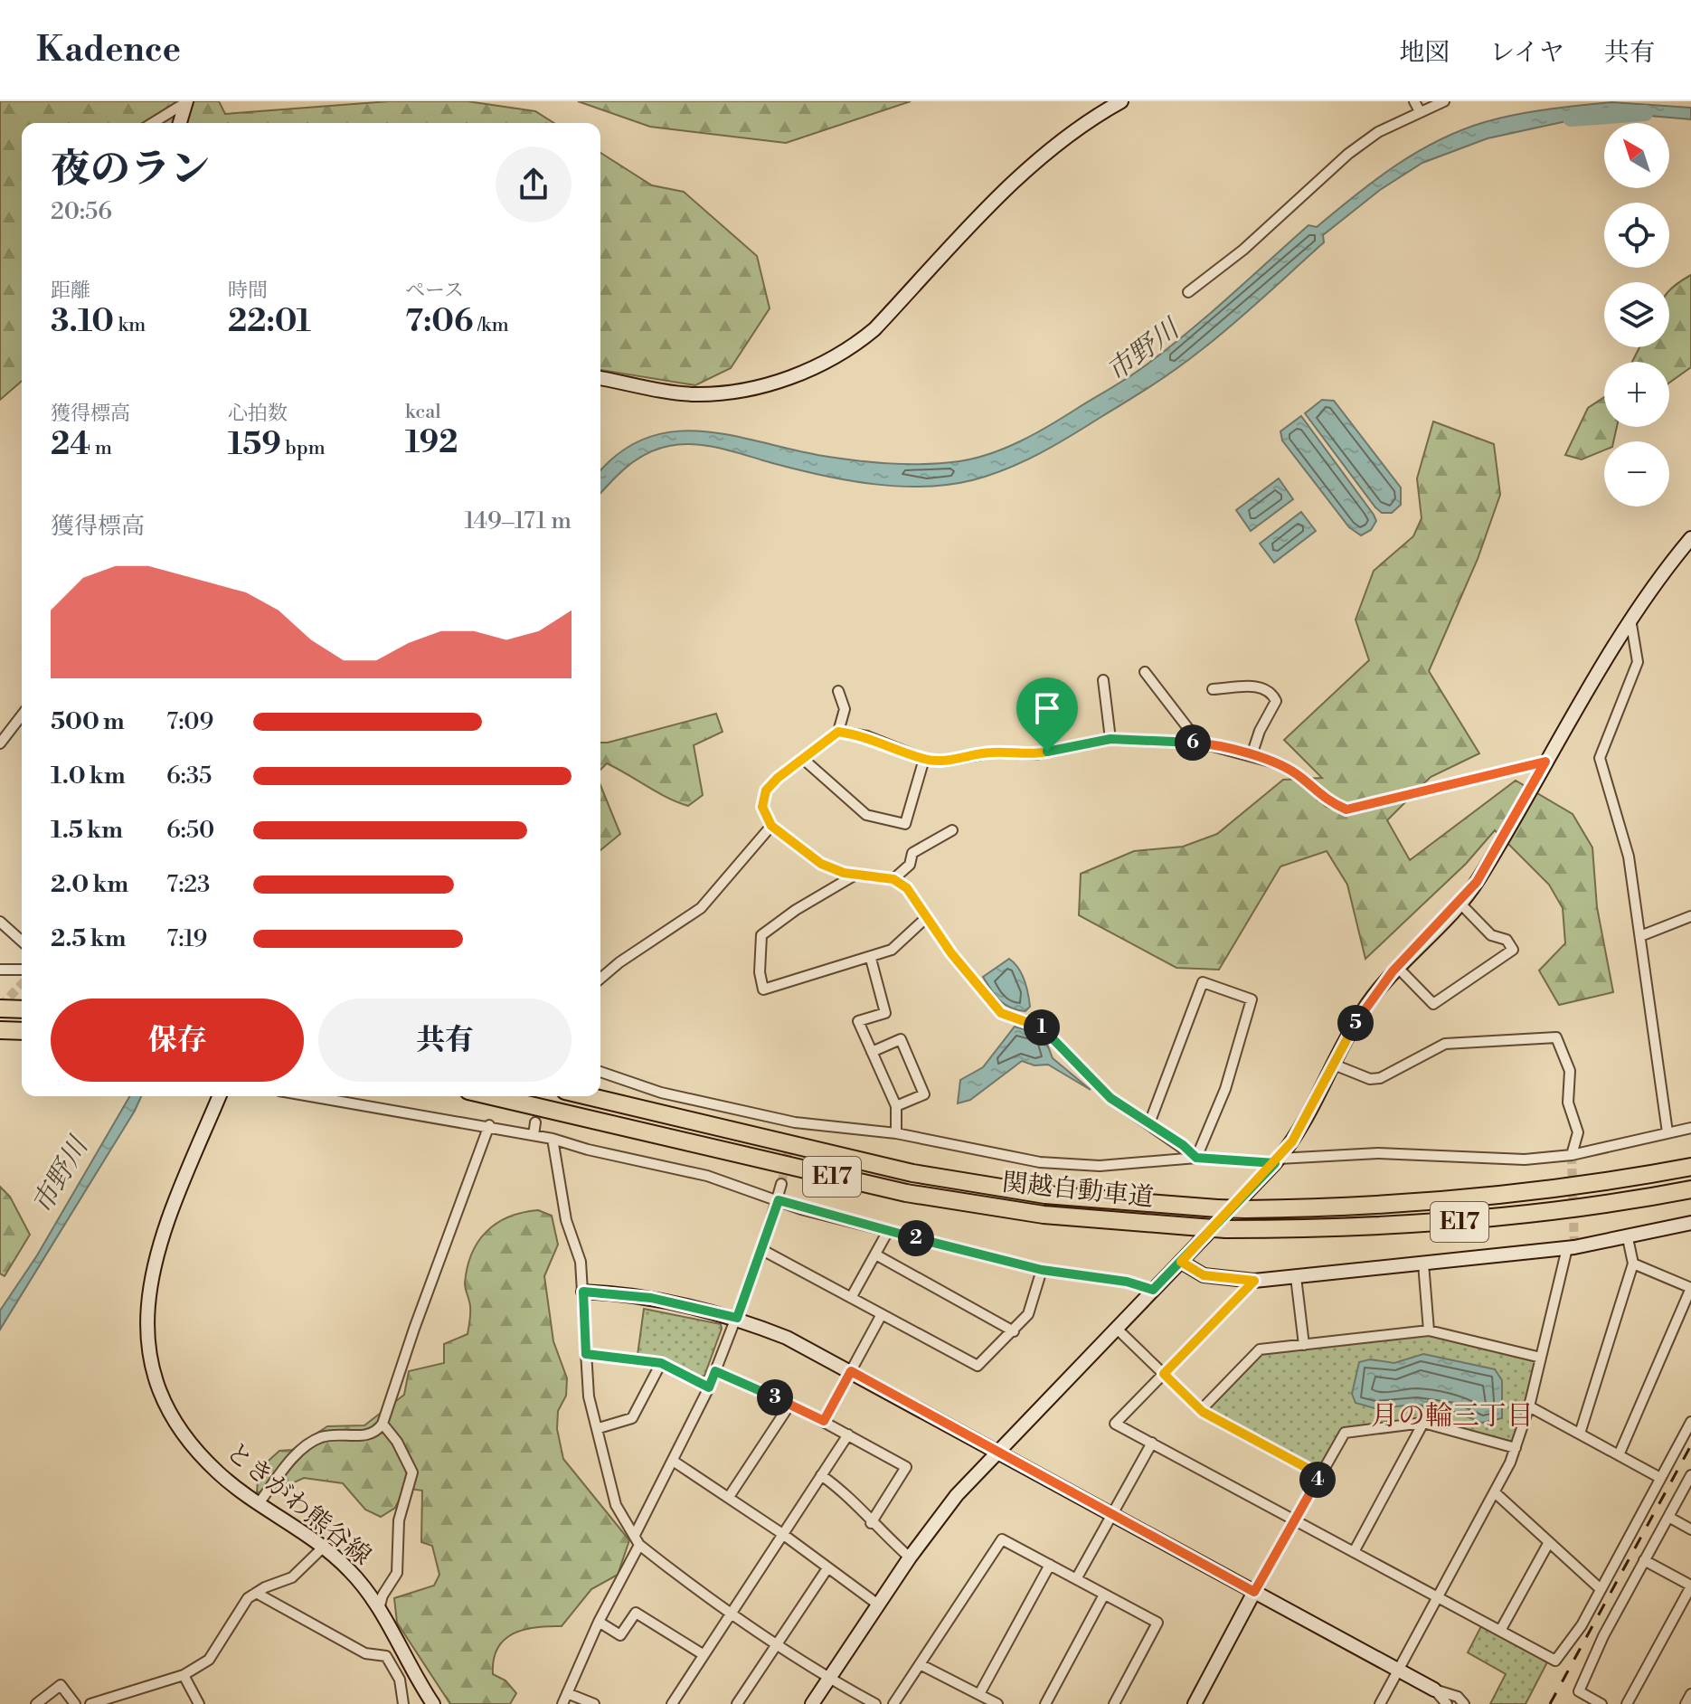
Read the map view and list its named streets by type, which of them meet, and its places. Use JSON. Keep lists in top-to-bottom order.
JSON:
{
  "streets": {
    "highway": ["E17", "関越自動車道"],
    "street": ["ときがわ熊谷線"]
  },
  "districts": ["月の輪三丁目"],
  "water": ["市野川"],
  "north": "top left",
  "page": {
    "header": "Kadence",
    "nav": ["地図", "レイヤ", "共有"],
    "map_buttons": ["+", "−"],
    "heading": ["夜のラン", "20:56"],
    "stats": [
      ["距離", "3.10 km"],
      ["時間", "22:01"],
      ["ペース", "7:06 /km"],
      ["獲得標高", "24 m"],
      ["心拍数", "159 bpm"],
      ["kcal", "192"]
    ],
    "chart": ["獲得標高", "149–171 m"],
    "list": [
      {
        "name": "500 m",
        "note": "7:09"
      },
      {
        "name": "1.0 km",
        "note": "6:35"
      },
      {
        "name": "1.5 km",
        "note": "6:50"
      },
      {
        "name": "2.0 km",
        "note": "7:23"
      },
      {
        "name": "2.5 km",
        "note": "7:19"
      }
    ],
    "pins": [
      "6",
      "5",
      "1",
      "2",
      "3",
      "4"
    ],
    "buttons": ["保存", "共有"]
  }
}
